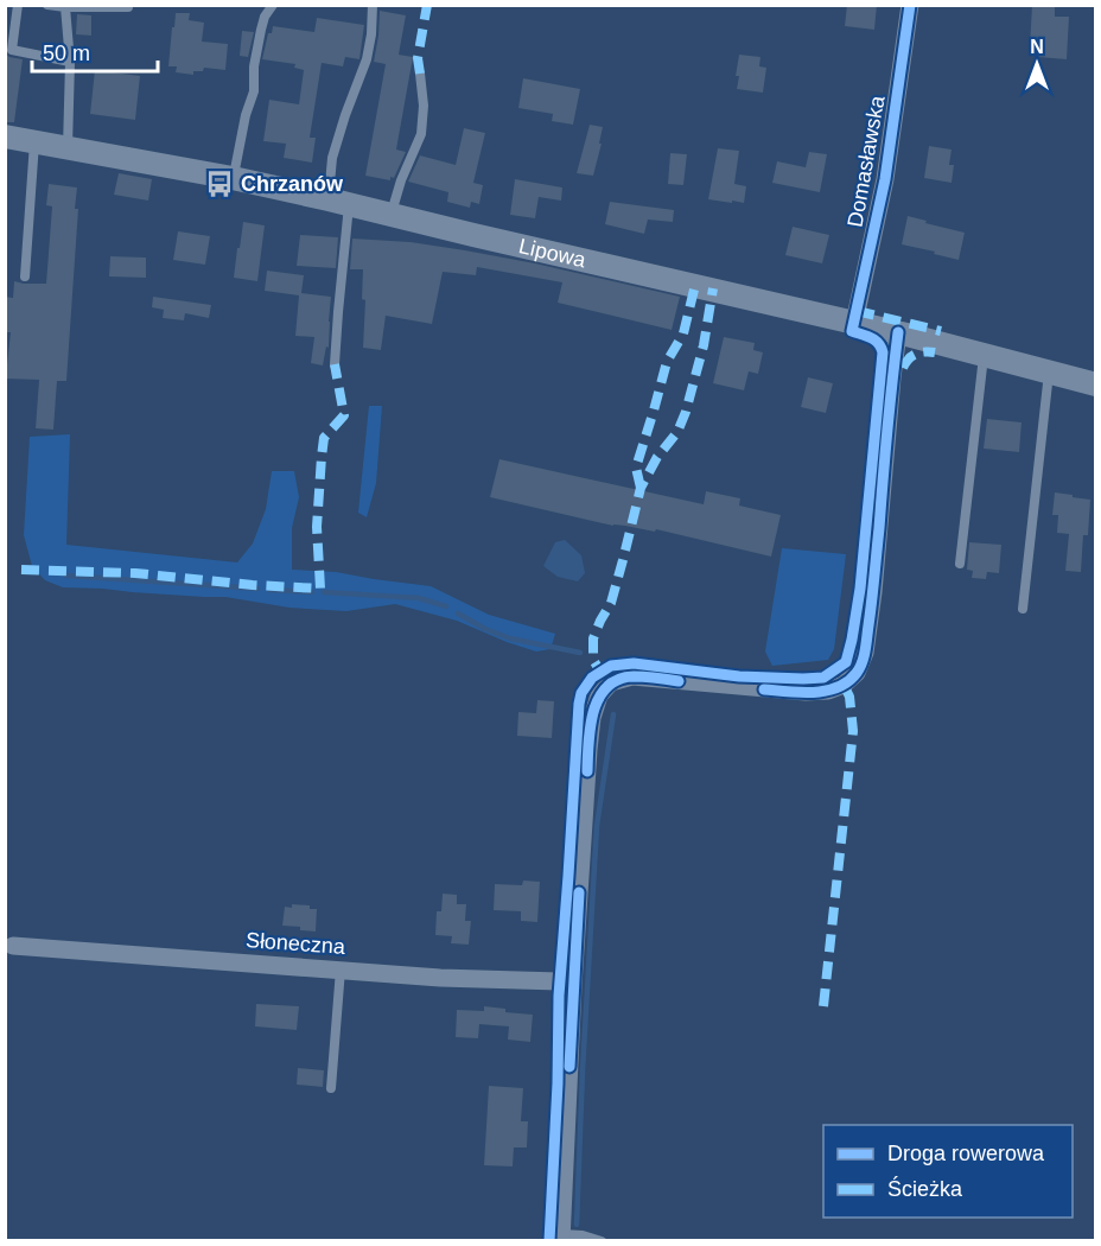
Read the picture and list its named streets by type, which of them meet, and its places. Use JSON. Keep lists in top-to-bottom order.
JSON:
{
  "streets": {
    "street": ["Domasławska", "Lipowa", "Słoneczna"]
  },
  "crossings": [
    ["Domasławska", "Lipowa"]
  ],
  "places": {
    "bus stop": ["Chrzanów"]
  },
  "legend": ["Droga rowerowa", "Ścieżka"],
  "scale_bar": "50 m",
  "north": "top"
}
